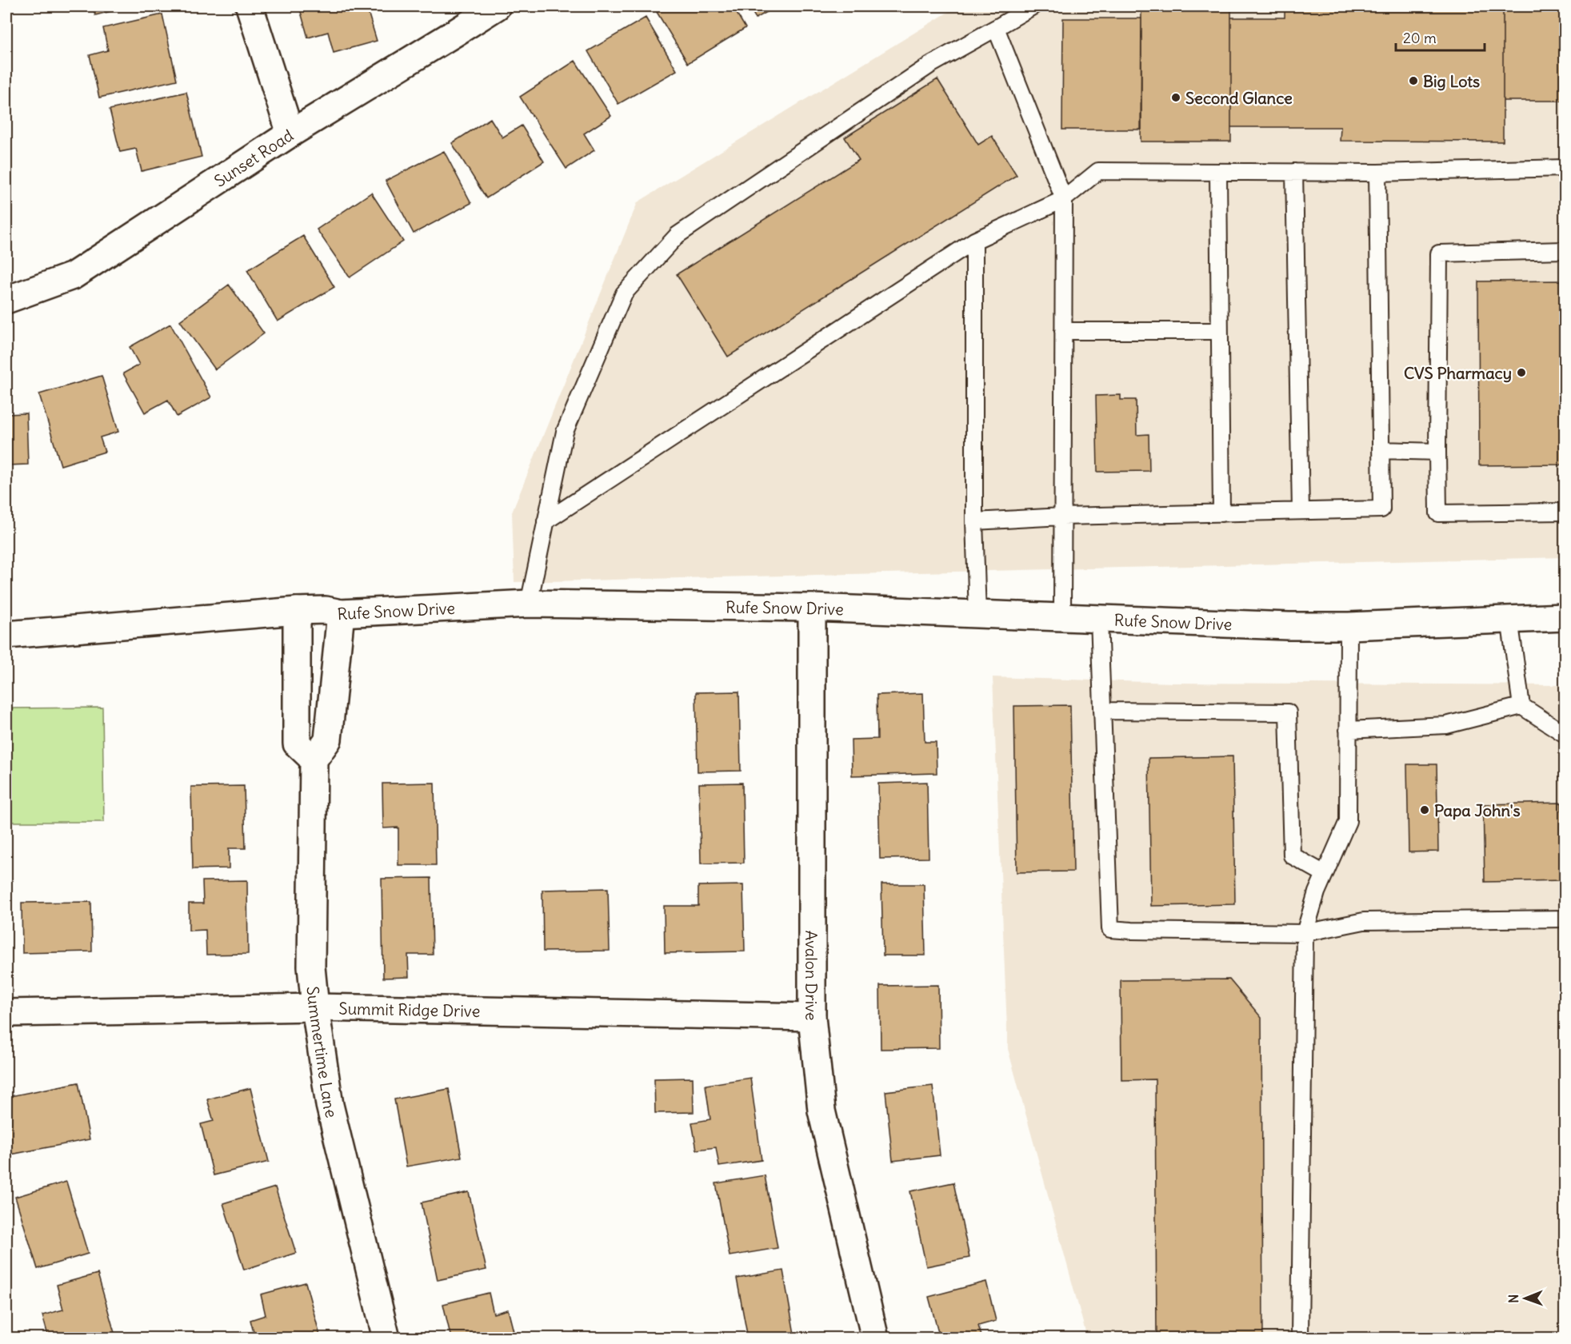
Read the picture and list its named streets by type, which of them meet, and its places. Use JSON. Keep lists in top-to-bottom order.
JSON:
{
  "streets": {
    "street": [
      "Sunset Road",
      "Rufe Snow Drive",
      "Avalon Drive",
      "Summit Ridge Drive",
      "Summertime Lane"
    ]
  },
  "crossings": [
    ["Rufe Snow Drive", "Avalon Drive"],
    ["Avalon Drive", "Summit Ridge Drive"],
    ["Summit Ridge Drive", "Summertime Lane"]
  ],
  "places": [
    "Big Lots",
    "Second Glance",
    "CVS Pharmacy",
    "Papa John's"
  ],
  "scale_bar": "20 m",
  "north": "left"
}
